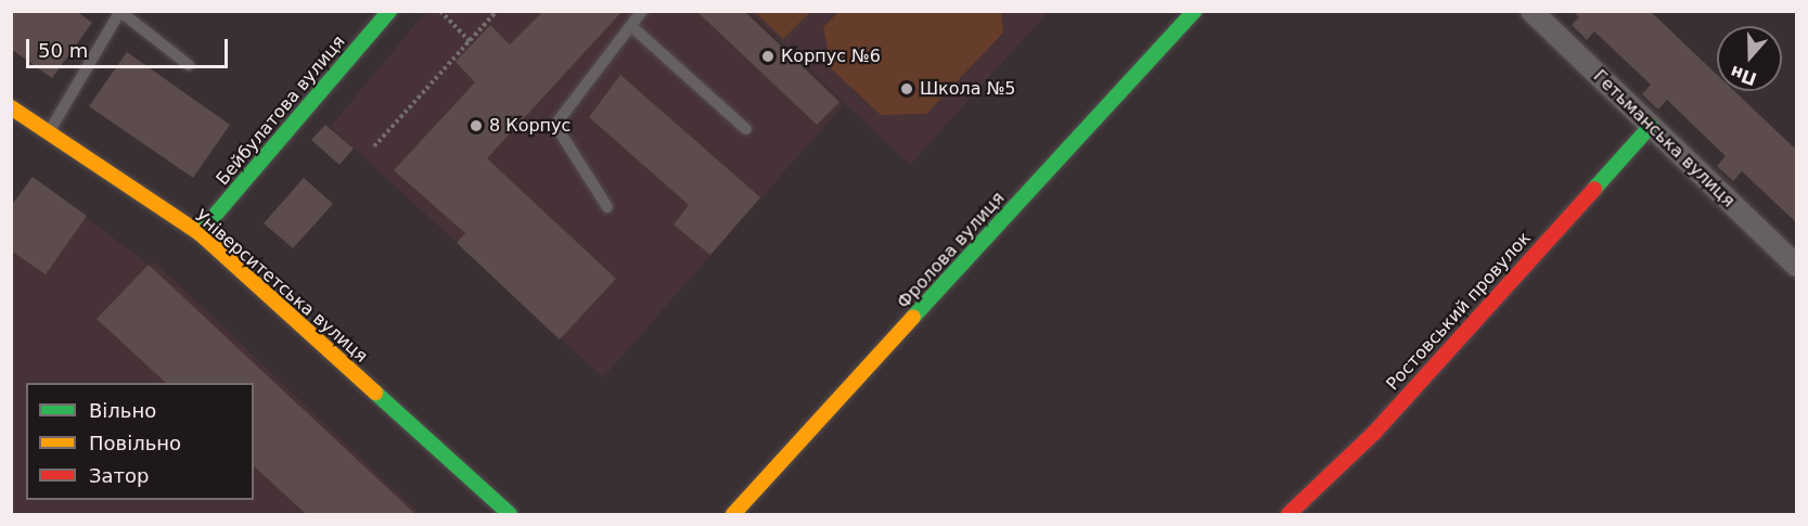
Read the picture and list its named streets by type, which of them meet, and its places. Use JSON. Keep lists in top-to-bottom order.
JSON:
{
  "streets": {
    "street": [
      "Бейбулатова вулиця",
      "Гетьманська вулиця",
      "Фролова вулиця",
      "Університетська вулиця",
      "Ростовський провулок"
    ]
  },
  "crossings": [
    ["Бейбулатова вулиця", "Університетська вулиця"],
    ["Гетьманська вулиця", "Ростовський провулок"]
  ],
  "places": ["Корпус №6", "Школа №5", "8 Корпус"],
  "legend": ["Вільно", "Повільно", "Затор"],
  "scale_bar": "50 m",
  "north": "bottom"
}
